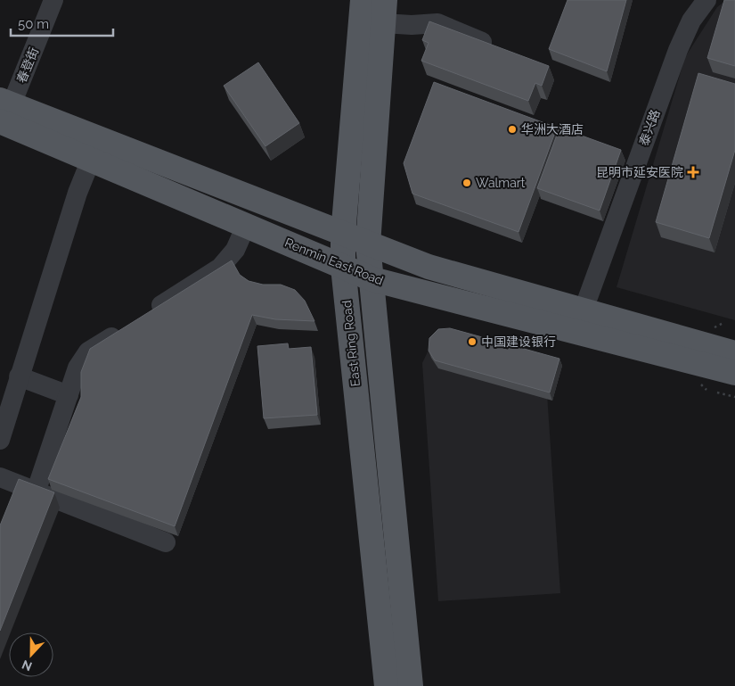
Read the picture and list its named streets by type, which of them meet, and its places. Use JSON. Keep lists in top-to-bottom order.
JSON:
{
  "streets": {
    "main road": ["Renmin East Road", "East Ring Road"],
    "street": ["春登街", "泰兴路"]
  },
  "crossings": [
    ["春登街", "Renmin East Road"],
    ["Renmin East Road", "East Ring Road"]
  ],
  "places": {
    "other": ["华洲大酒店", "Walmart", "中国建设银行"],
    "health": ["昆明市延安医院"]
  },
  "scale_bar": "50 m",
  "north": "bottom"
}
